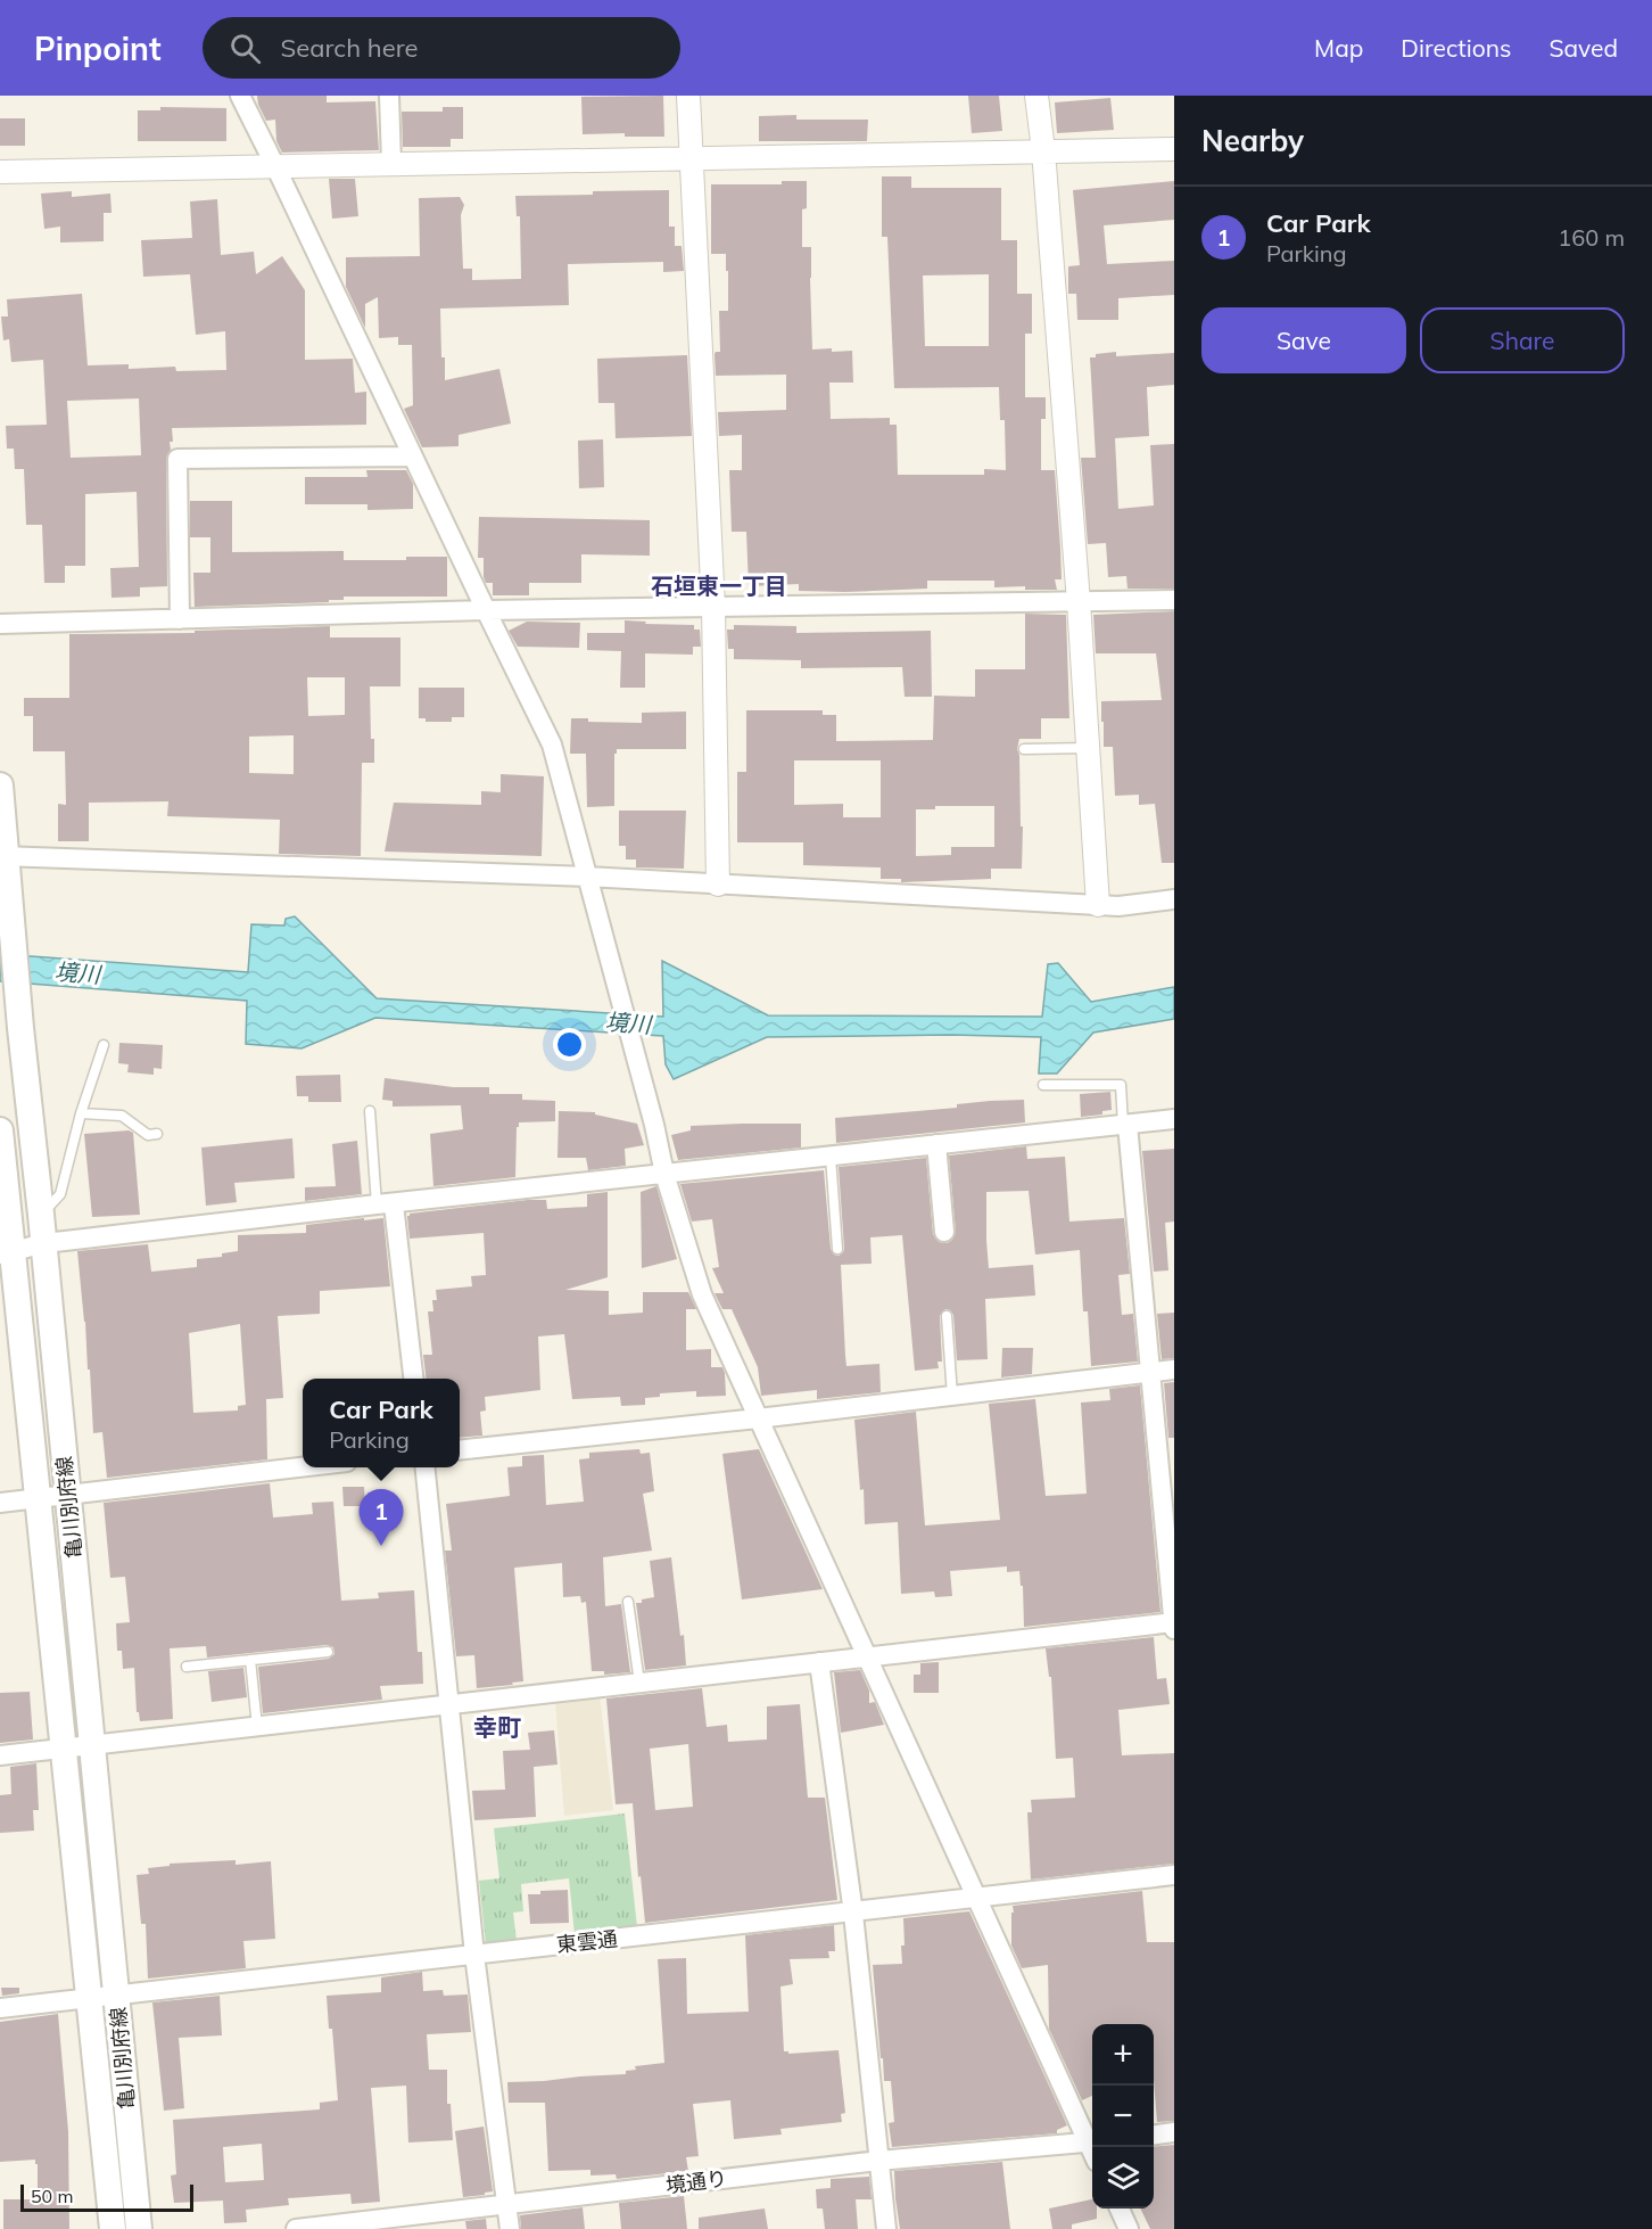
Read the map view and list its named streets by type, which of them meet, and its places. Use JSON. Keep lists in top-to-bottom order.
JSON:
{
  "streets": {
    "main road": ["亀川別府線"],
    "street": ["東雲通", "境通り"]
  },
  "crossings": [
    ["亀川別府線", "東雲通"]
  ],
  "districts": ["石垣東一丁目", "幸町"],
  "water": ["境川"],
  "scale_bar": "50 m",
  "page": {
    "header": "Pinpoint",
    "search": "Search here",
    "nav": ["Map", "Directions", "Saved"],
    "heading": "Nearby",
    "list": [
      {
        "mark": "1",
        "name": "Car Park",
        "note": "Parking",
        "value": "160 m"
      }
    ],
    "buttons": ["Save", "Share"],
    "popup": ["Car Park", "Parking"],
    "pins": "1",
    "map_buttons": ["+", "−"],
    "scale": "50 m"
  }
}
